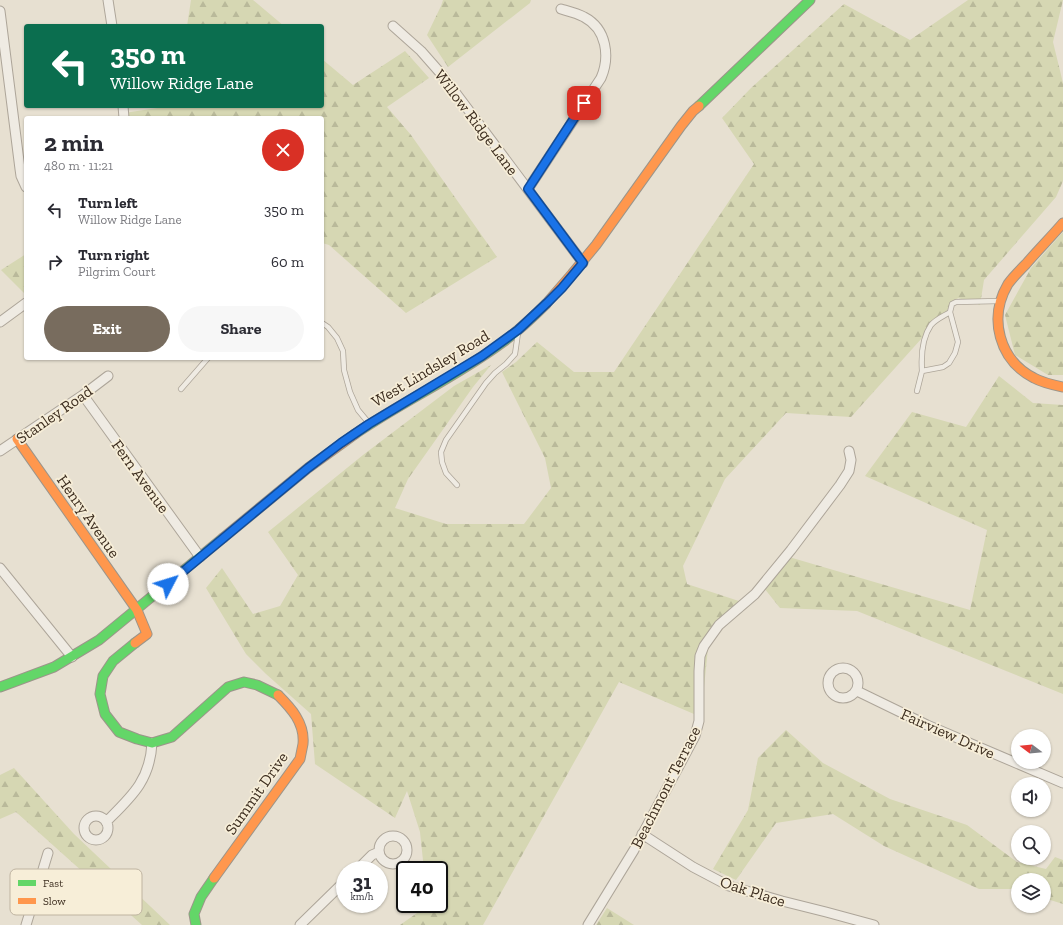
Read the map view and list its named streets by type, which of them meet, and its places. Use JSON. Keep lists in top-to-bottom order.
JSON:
{
  "streets": {
    "street": [
      "Willow Ridge Lane",
      "West Lindsley Road",
      "Stanley Road",
      "Fern Avenue",
      "Henry Avenue",
      "Fairview Drive",
      "Beachmont Terrace",
      "Summit Drive",
      "Oak Place"
    ]
  },
  "crossings": [
    ["Willow Ridge Lane", "West Lindsley Road"],
    ["West Lindsley Road", "Fern Avenue"],
    ["West Lindsley Road", "Henry Avenue"],
    ["West Lindsley Road", "Summit Drive"],
    ["Stanley Road", "Fern Avenue"],
    ["Stanley Road", "Henry Avenue"],
    ["Henry Avenue", "Summit Drive"],
    ["Beachmont Terrace", "Oak Place"]
  ],
  "legend": ["Fast", "Slow"],
  "north": "left",
  "page": {
    "turn": ["350 m", "Willow Ridge Lane"],
    "heading": ["2 min", "480 m · 11:21"],
    "list": [
      {
        "name": "Turn left",
        "note": "Willow Ridge Lane",
        "value": "350 m"
      },
      {
        "name": "Turn right",
        "note": "Pilgrim Court",
        "value": "60 m"
      }
    ],
    "buttons": ["Exit", "Share"],
    "speed": "31 km/h",
    "limit": "40"
  }
}
